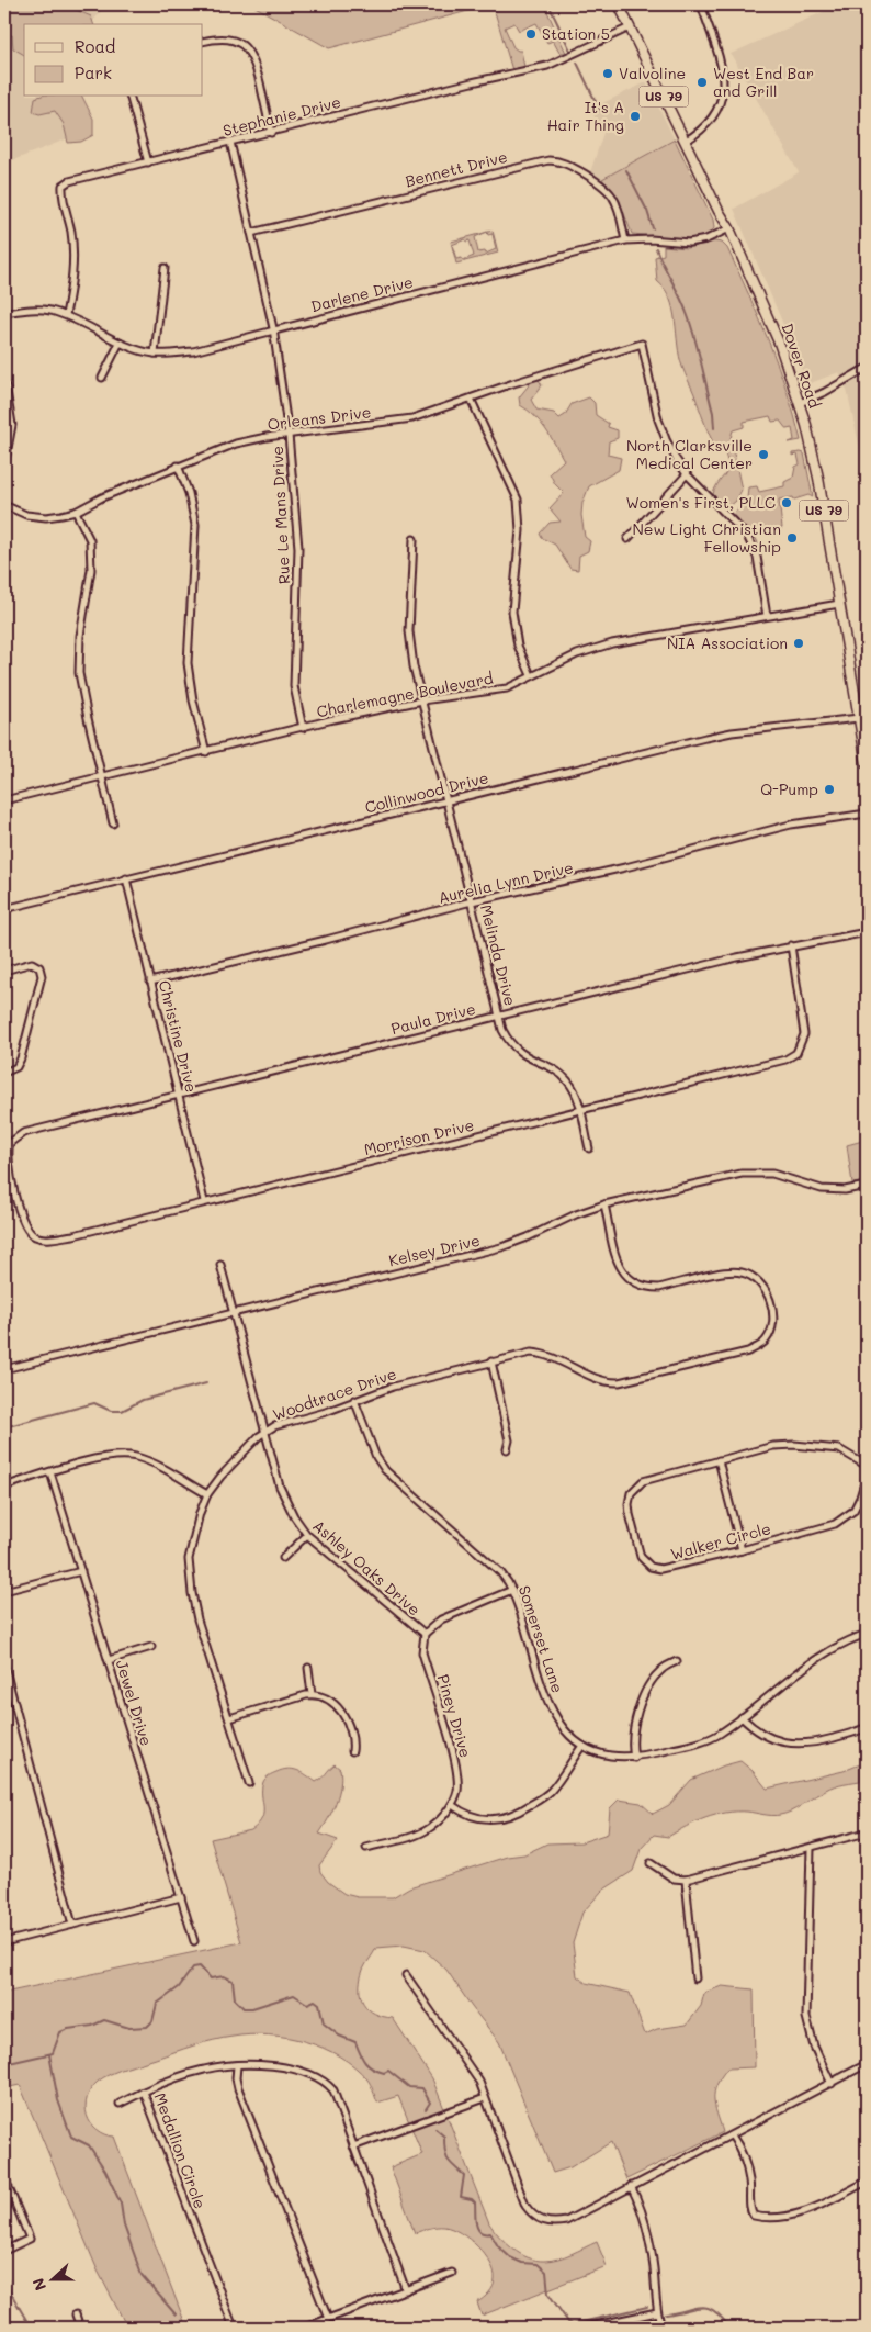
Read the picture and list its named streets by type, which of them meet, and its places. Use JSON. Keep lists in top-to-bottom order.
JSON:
{
  "streets": {
    "main road": ["US 79", "Dover Road"],
    "street": [
      "Stephanie Drive",
      "Bennett Drive",
      "Darlene Drive",
      "Orleans Drive",
      "Rue Le Mans Drive",
      "Charlemagne Boulevard",
      "Collinwood Drive",
      "Aurelia Lynn Drive",
      "Melinda Drive",
      "Paula Drive",
      "Christine Drive",
      "Morrison Drive",
      "Kelsey Drive",
      "Woodtrace Drive",
      "Walker Circle",
      "Ashley Oaks Drive",
      "Somerset Lane",
      "Jewel Drive",
      "Piney Drive",
      "Medallion Circle"
    ]
  },
  "crossings": [
    ["Stephanie Drive", "Darlene Drive"],
    ["Stephanie Drive", "Dover Road"],
    ["Stephanie Drive", "Rue Le Mans Drive"],
    ["Bennett Drive", "Darlene Drive"],
    ["Bennett Drive", "Rue Le Mans Drive"],
    ["Darlene Drive", "Dover Road"],
    ["Darlene Drive", "Rue Le Mans Drive"],
    ["Dover Road", "Charlemagne Boulevard"],
    ["Dover Road", "Collinwood Drive"],
    ["Orleans Drive", "Rue Le Mans Drive"],
    ["Rue Le Mans Drive", "Charlemagne Boulevard"],
    ["Charlemagne Boulevard", "Melinda Drive"],
    ["Collinwood Drive", "Melinda Drive"],
    ["Collinwood Drive", "Christine Drive"],
    ["Aurelia Lynn Drive", "Melinda Drive"],
    ["Aurelia Lynn Drive", "Christine Drive"],
    ["Melinda Drive", "Paula Drive"],
    ["Melinda Drive", "Morrison Drive"],
    ["Paula Drive", "Christine Drive"],
    ["Paula Drive", "Morrison Drive"],
    ["Christine Drive", "Morrison Drive"],
    ["Kelsey Drive", "Woodtrace Drive"],
    ["Kelsey Drive", "Ashley Oaks Drive"],
    ["Woodtrace Drive", "Ashley Oaks Drive"],
    ["Woodtrace Drive", "Somerset Lane"],
    ["Ashley Oaks Drive", "Piney Drive"]
  ],
  "places": [
    "Station 5",
    "Valvoline",
    "West End Bar and Grill",
    "It's A Hair Thing",
    "North Clarksville Medical Center",
    "Women's First, PLLC",
    "New Light Christian Fellowship",
    "NIA Association",
    "Q-Pump"
  ],
  "legend": ["Road", "Park"],
  "north": "left"
}
